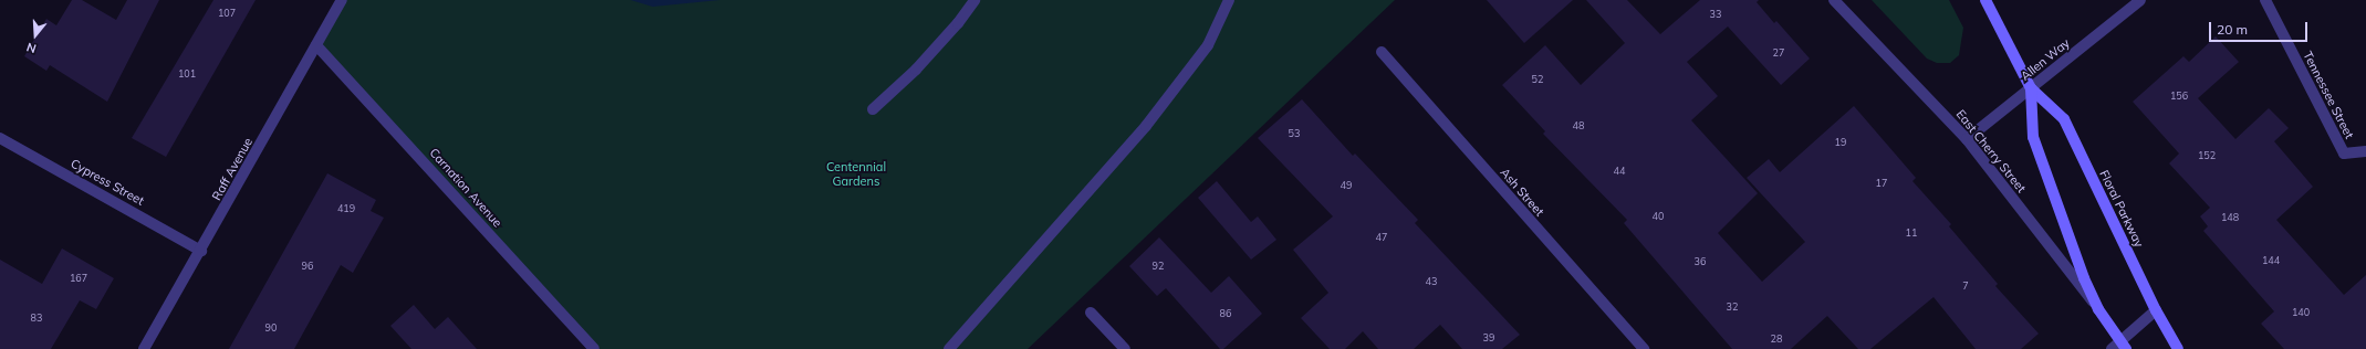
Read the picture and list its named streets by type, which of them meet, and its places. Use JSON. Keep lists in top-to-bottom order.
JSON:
{
  "streets": {
    "street": [
      "Allen Way",
      "Tennessee Street",
      "East Cherry Street",
      "Raff Avenue",
      "Cypress Street",
      "Carnation Avenue",
      "Ash Street",
      "Floral Parkway"
    ]
  },
  "crossings": [
    ["Allen Way", "East Cherry Street"],
    ["Allen Way", "Floral Parkway"],
    ["East Cherry Street", "Floral Parkway"],
    ["Raff Avenue", "Cypress Street"],
    ["Raff Avenue", "Carnation Avenue"]
  ],
  "parks": ["Centennial Gardens"],
  "house_numbers": [
    "107",
    "33",
    "27",
    "101",
    "52",
    "156",
    "48",
    "53",
    "19",
    "152",
    "44",
    "17",
    "49",
    "419",
    "40",
    "148",
    "11",
    "47",
    "144",
    "36",
    "96",
    "92",
    "167",
    "43",
    "7",
    "32",
    "140",
    "86",
    "83",
    "90",
    "39",
    "28"
  ],
  "scale_bar": "20 m",
  "north": "bottom"
}
